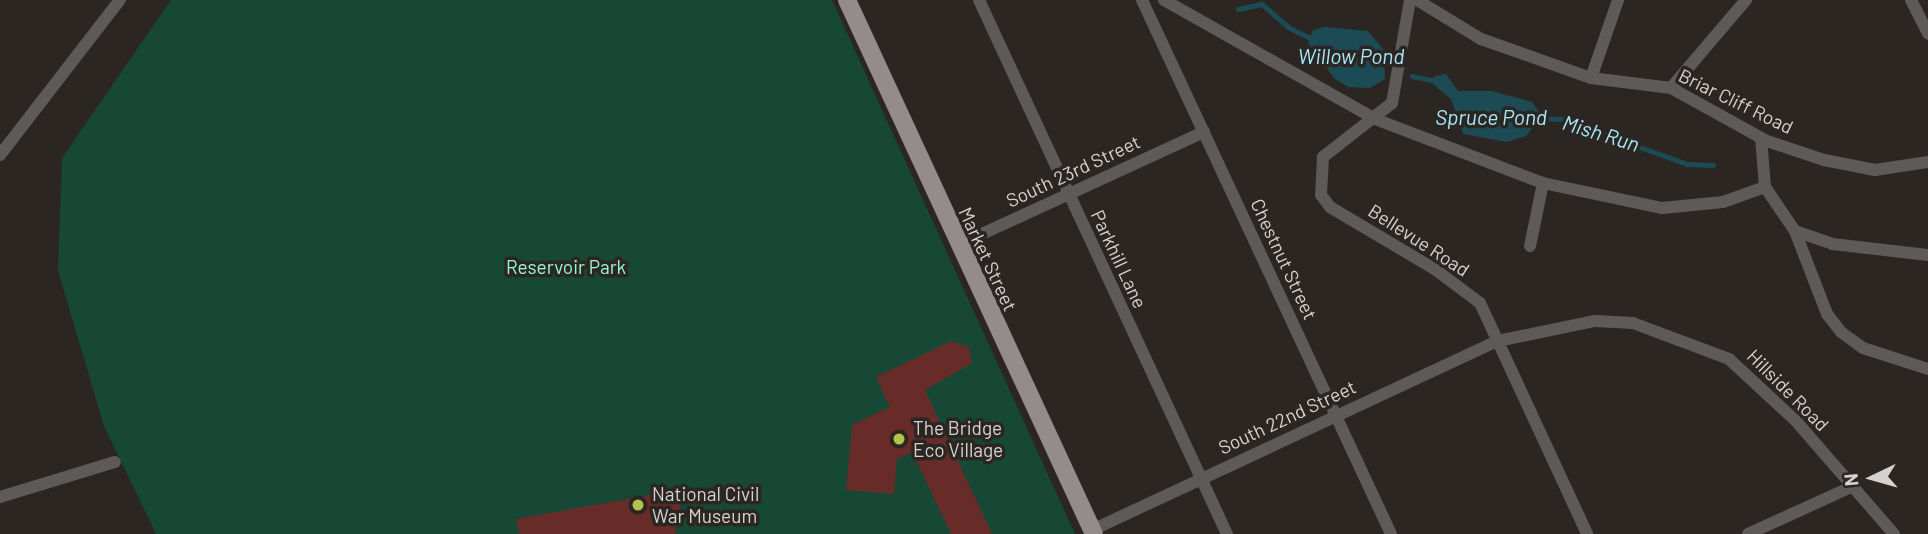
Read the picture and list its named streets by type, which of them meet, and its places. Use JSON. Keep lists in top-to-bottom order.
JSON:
{
  "streets": {
    "main road": ["Market Street"],
    "street": [
      "Briar Cliff Road",
      "South 23rd Street",
      "Bellevue Road",
      "Parkhill Lane",
      "Chestnut Street",
      "Hillside Road",
      "South 22nd Street"
    ]
  },
  "crossings": [
    ["South 23rd Street", "Market Street"],
    ["South 23rd Street", "Parkhill Lane"],
    ["South 23rd Street", "Chestnut Street"],
    ["Bellevue Road", "Hillside Road"],
    ["Bellevue Road", "South 22nd Street"],
    ["Market Street", "South 22nd Street"],
    ["Parkhill Lane", "South 22nd Street"],
    ["Chestnut Street", "South 22nd Street"],
    ["Hillside Road", "South 22nd Street"]
  ],
  "water": ["Willow Pond", "Spruce Pond", "Mish Run"],
  "parks": ["Reservoir Park"],
  "places": ["The Bridge Eco Village", "National Civil War Museum"],
  "north": "left"
}
